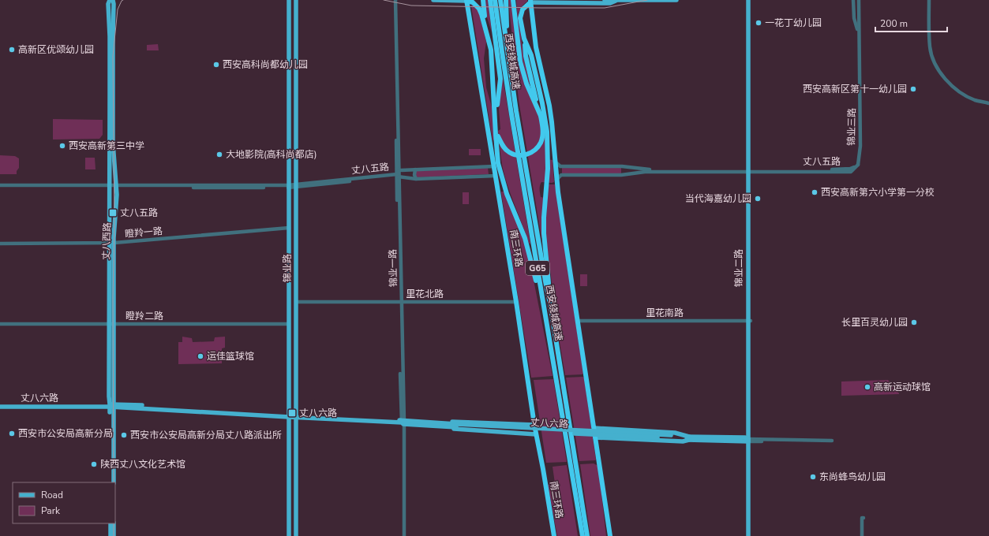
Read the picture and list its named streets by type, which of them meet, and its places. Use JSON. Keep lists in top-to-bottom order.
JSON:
{
  "streets": {
    "highway": ["西安绕城高速", "南三环路", "G65"],
    "main road": [
      "丈八西路",
      "锦业路",
      "锦业二路",
      "丈八六路"
    ],
    "street": [
      "锦业三路",
      "丈八五路",
      "瞪羚一路",
      "锦业一路",
      "里花北路",
      "里花南路",
      "瞪羚二路"
    ]
  },
  "crossings": [
    ["锦业三路", "丈八五路"],
    ["丈八五路", "丈八西路"],
    ["丈八五路", "南三环路"],
    ["丈八五路", "锦业路"],
    ["丈八五路", "锦业一路"],
    ["丈八五路", "锦业二路"],
    ["瞪羚一路", "丈八西路"],
    ["瞪羚一路", "锦业路"],
    ["丈八西路", "瞪羚二路"],
    ["丈八西路", "丈八六路"],
    ["南三环路", "里花北路"],
    ["锦业路", "里花北路"],
    ["锦业路", "瞪羚二路"],
    ["锦业路", "丈八六路"],
    ["锦业一路", "里花北路"],
    ["锦业一路", "丈八六路"],
    ["锦业二路", "里花南路"],
    ["锦业二路", "丈八六路"]
  ],
  "places": {
    "other": [
      "一花丁幼儿园",
      "高新区优颂幼儿园",
      "西安高科尚都幼儿园",
      "西安高新区第十一幼儿园",
      "西安高新第三中学",
      "大地影院(高科尚都店)",
      "西安高新第六小学第一分校",
      "当代海嘉幼儿园",
      "长里百灵幼儿园",
      "运佳篮球馆",
      "高新运动球馆",
      "西安市公安局高新分局",
      "西安市公安局高新分局丈八路派出所",
      "陕西丈八文化艺术馆",
      "东尚蜂鸟幼儿园"
    ],
    "transit": ["丈八五路", "丈八六路"]
  },
  "legend": ["Road", "Park"],
  "scale_bar": "200 m"
}
